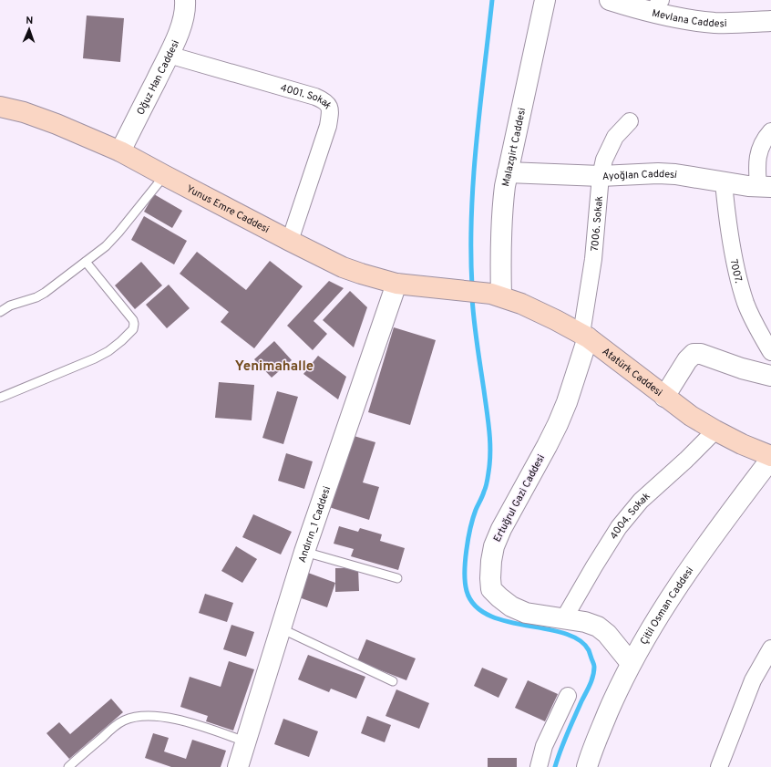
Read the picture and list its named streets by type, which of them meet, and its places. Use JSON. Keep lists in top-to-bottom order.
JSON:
{
  "streets": {
    "main road": ["Yunus Emre Caddesi", "Atatürk Caddesi"],
    "street": [
      "Mevlana Caddesi",
      "Oğuz Han Caddesi",
      "4001. Sokak",
      "Malazgirt Caddesi",
      "Ayoğlan Caddesi",
      "7006. Sokak",
      "7007.",
      "Ertuğrul Gazi Caddesi",
      "4004. Sokak",
      "Andırın_1 Caddesi",
      "Çitil Osman Caddesi"
    ]
  },
  "crossings": [
    ["Oğuz Han Caddesi", "4001. Sokak"],
    ["Oğuz Han Caddesi", "Yunus Emre Caddesi"],
    ["4001. Sokak", "Yunus Emre Caddesi"],
    ["Malazgirt Caddesi", "Ayoğlan Caddesi"],
    ["Malazgirt Caddesi", "Yunus Emre Caddesi"],
    ["Malazgirt Caddesi", "Atatürk Caddesi"],
    ["Ayoğlan Caddesi", "7006. Sokak"],
    ["Ayoğlan Caddesi", "7007."],
    ["Yunus Emre Caddesi", "Atatürk Caddesi"],
    ["Yunus Emre Caddesi", "Andırın_1 Caddesi"],
    ["7006. Sokak", "Atatürk Caddesi"],
    ["7006. Sokak", "Ertuğrul Gazi Caddesi"],
    ["Atatürk Caddesi", "Ertuğrul Gazi Caddesi"],
    ["Atatürk Caddesi", "4004. Sokak"],
    ["Ertuğrul Gazi Caddesi", "4004. Sokak"],
    ["Ertuğrul Gazi Caddesi", "Çitil Osman Caddesi"]
  ],
  "districts": ["Yenimahalle"],
  "north": "top"
}
